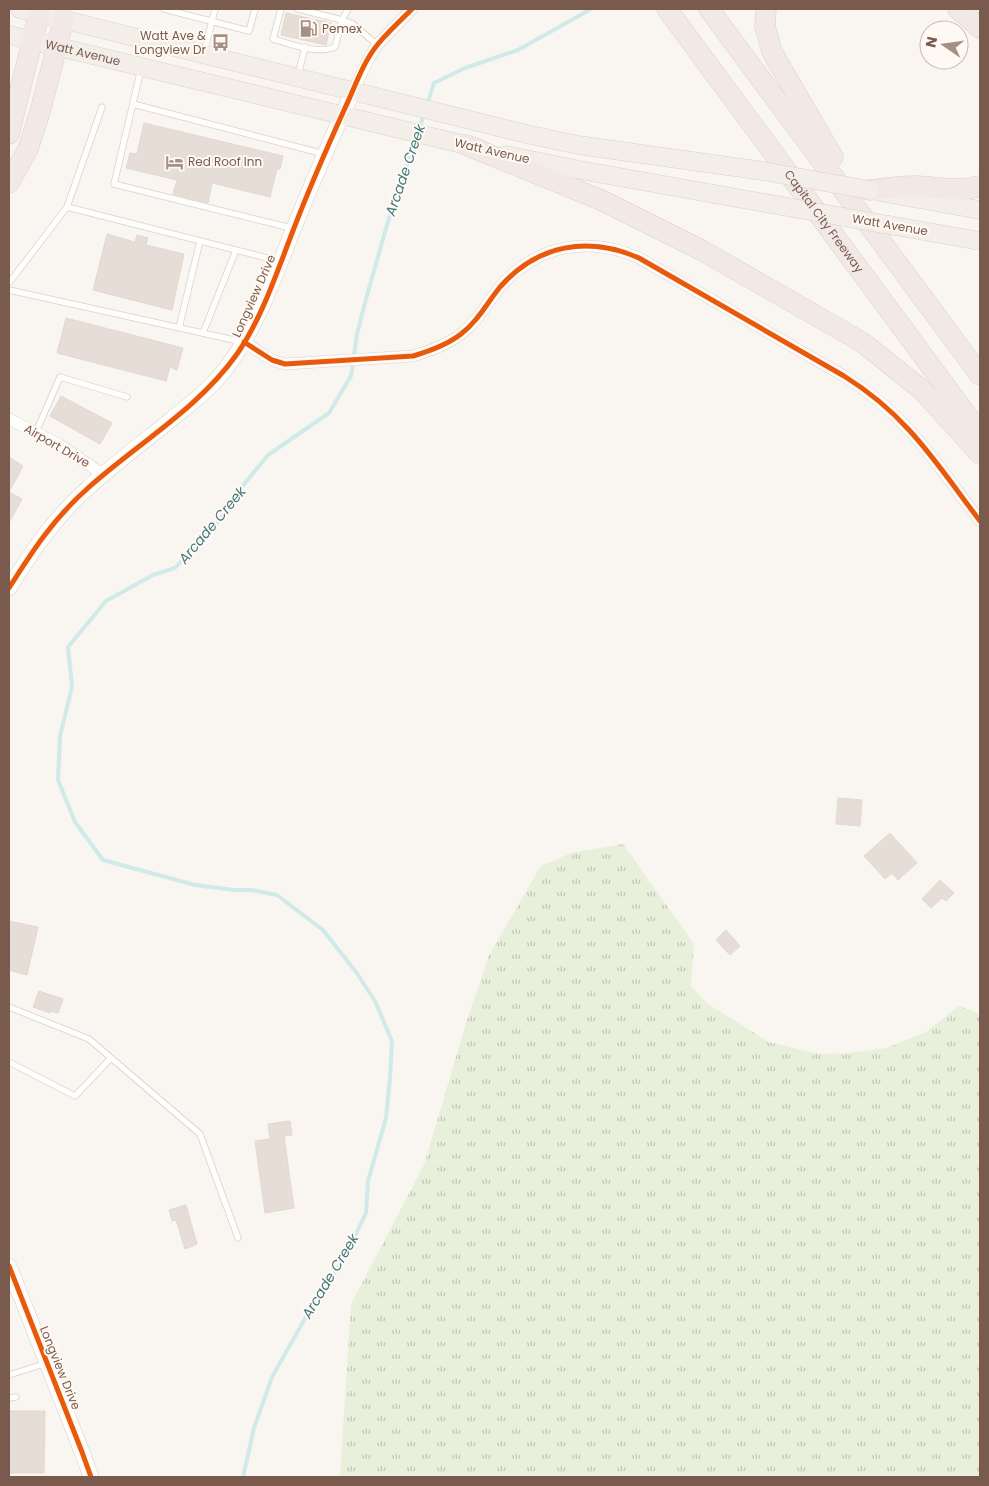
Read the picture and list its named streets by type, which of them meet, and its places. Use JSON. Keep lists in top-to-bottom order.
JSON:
{
  "streets": {
    "highway": ["Capital City Freeway"],
    "main road": ["Watt Avenue"],
    "street": ["Longview Drive", "Airport Drive"]
  },
  "crossings": [
    ["Watt Avenue", "Longview Drive"],
    ["Longview Drive", "Airport Drive"]
  ],
  "water": ["Arcade Creek"],
  "places": {
    "fuel station": ["Pemex"],
    "bus stop": ["Watt Ave & Longview Dr"],
    "hotel": ["Red Roof Inn"]
  },
  "north": "left"
}
